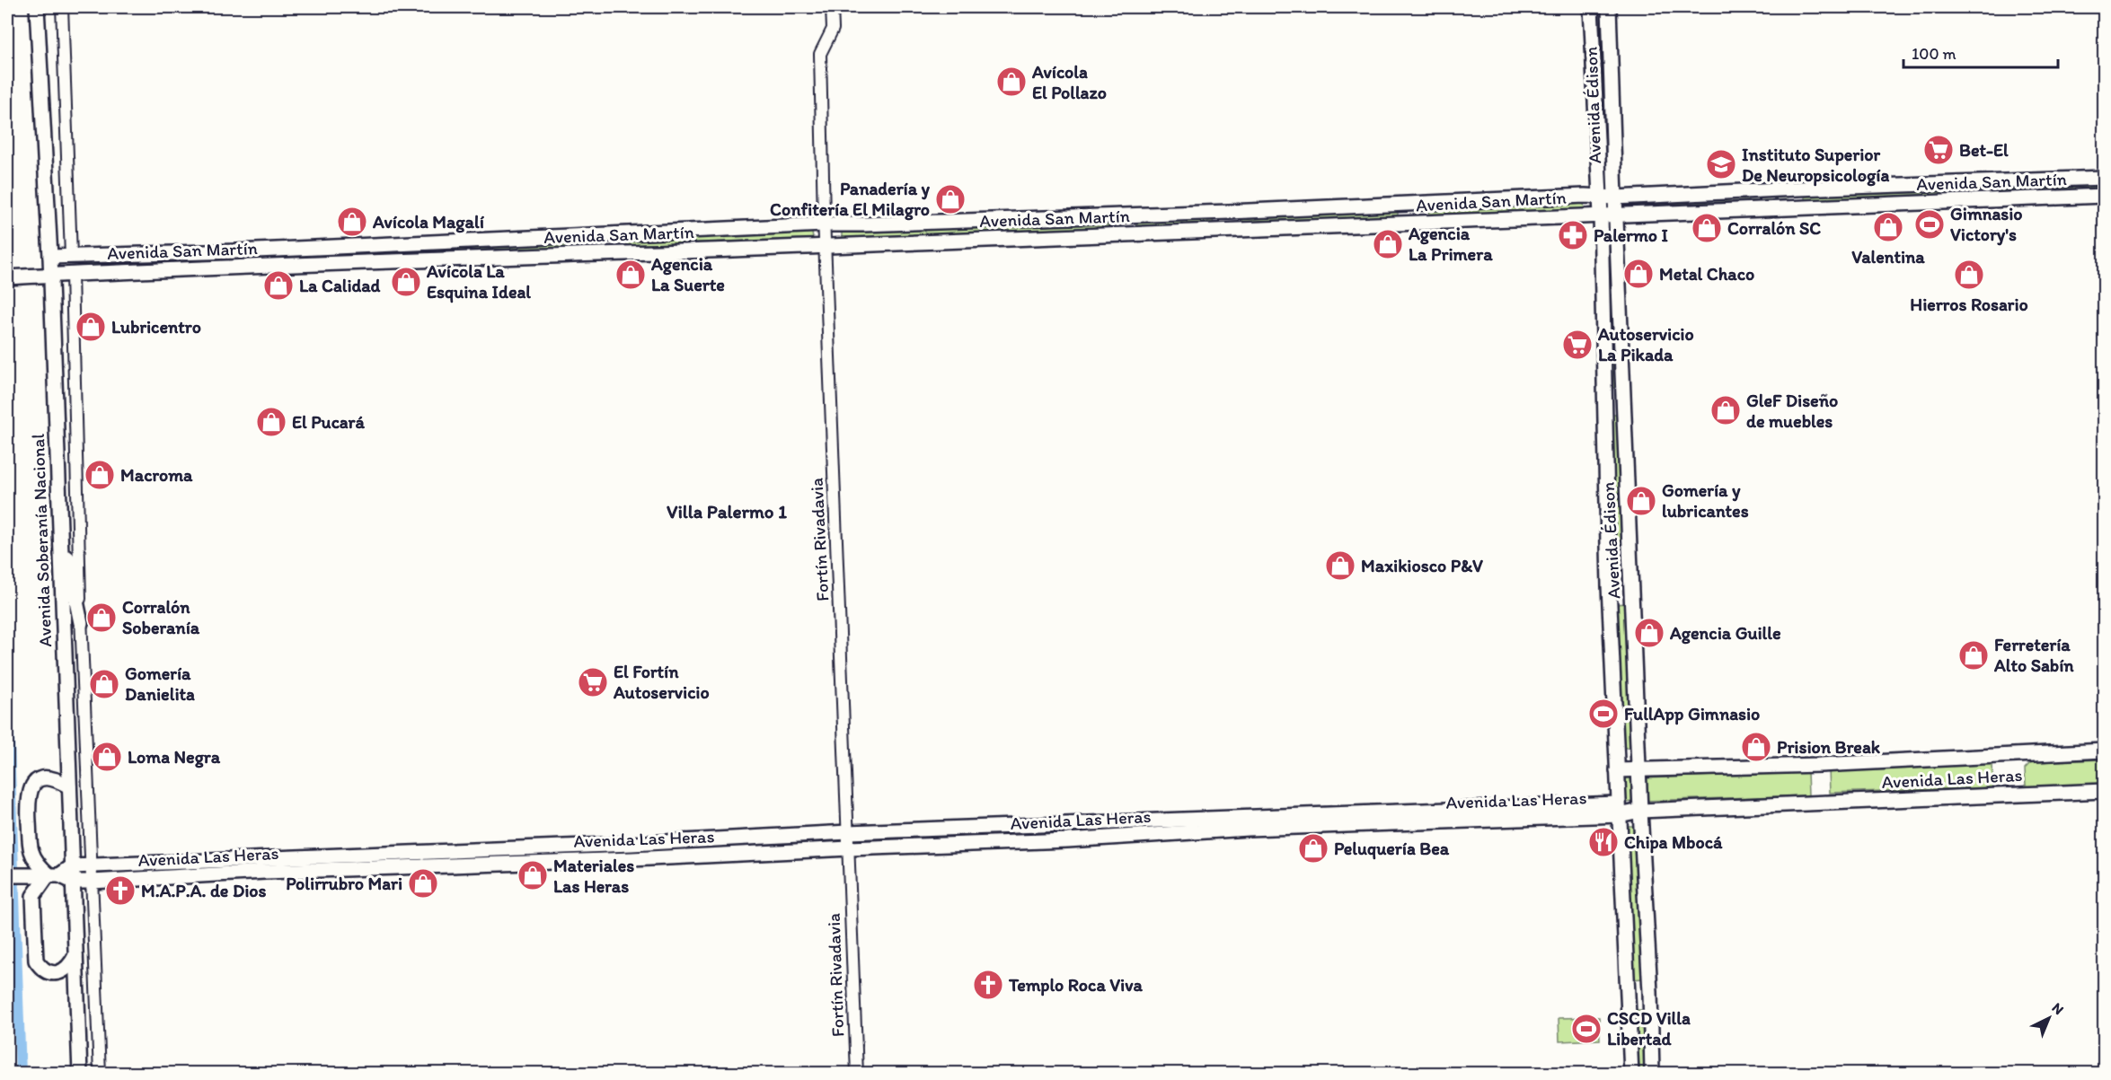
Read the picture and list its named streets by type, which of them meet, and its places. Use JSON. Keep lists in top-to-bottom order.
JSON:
{
  "streets": {
    "main road": [
      "Avenida Édison",
      "Avenida San Martín",
      "Avenida Soberanía Nacional",
      "Avenida Las Heras"
    ],
    "street": ["Fortín Rivadavia"]
  },
  "crossings": [
    ["Avenida Édison", "Avenida San Martín"],
    ["Avenida Édison", "Avenida Las Heras"],
    ["Avenida San Martín", "Fortín Rivadavia"],
    ["Avenida San Martín", "Avenida Soberanía Nacional"],
    ["Fortín Rivadavia", "Avenida Las Heras"],
    ["Avenida Soberanía Nacional", "Avenida Las Heras"]
  ],
  "districts": ["Villa Palermo 1"],
  "places": {
    "shop": [
      "Avícola El Pollazo",
      "Panadería y Confitería El Milagro",
      "Avícola Magalí",
      "Valentina",
      "Corralón SC",
      "Agencia La Primera",
      "Metal Chaco",
      "Agencia La Suerte",
      "Hierros Rosario",
      "Avícola La Esquina Ideal",
      "La Calidad",
      "Lubricentro",
      "GleF Diseño de muebles",
      "El Pucará",
      "Macroma",
      "Gomería y lubricantes",
      "Maxikiosco P&V",
      "Corralón Soberanía",
      "Agencia Guille",
      "Ferretería Alto Sabín",
      "Gomería Danielita",
      "Prision Break",
      "Loma Negra",
      "Peluquería Bea",
      "Materiales Las Heras",
      "Polirrubro Mari"
    ],
    "supermarket": ["Bet-El", "Autoservicio La Pikada", "El Fortín Autoservicio"],
    "school or university": ["Instituto Superior De Neuropsicología"],
    "sports": ["Gimnasio Victory's", "FullApp Gimnasio", "CSCD Villa Libertad"],
    "pharmacy": ["Palermo I"],
    "restaurant": ["Chipa Mbocá"],
    "church": ["M.A.P.A. de Dios", "Templo Roca Viva"]
  },
  "scale_bar": "100 m",
  "north": "top right"
}
